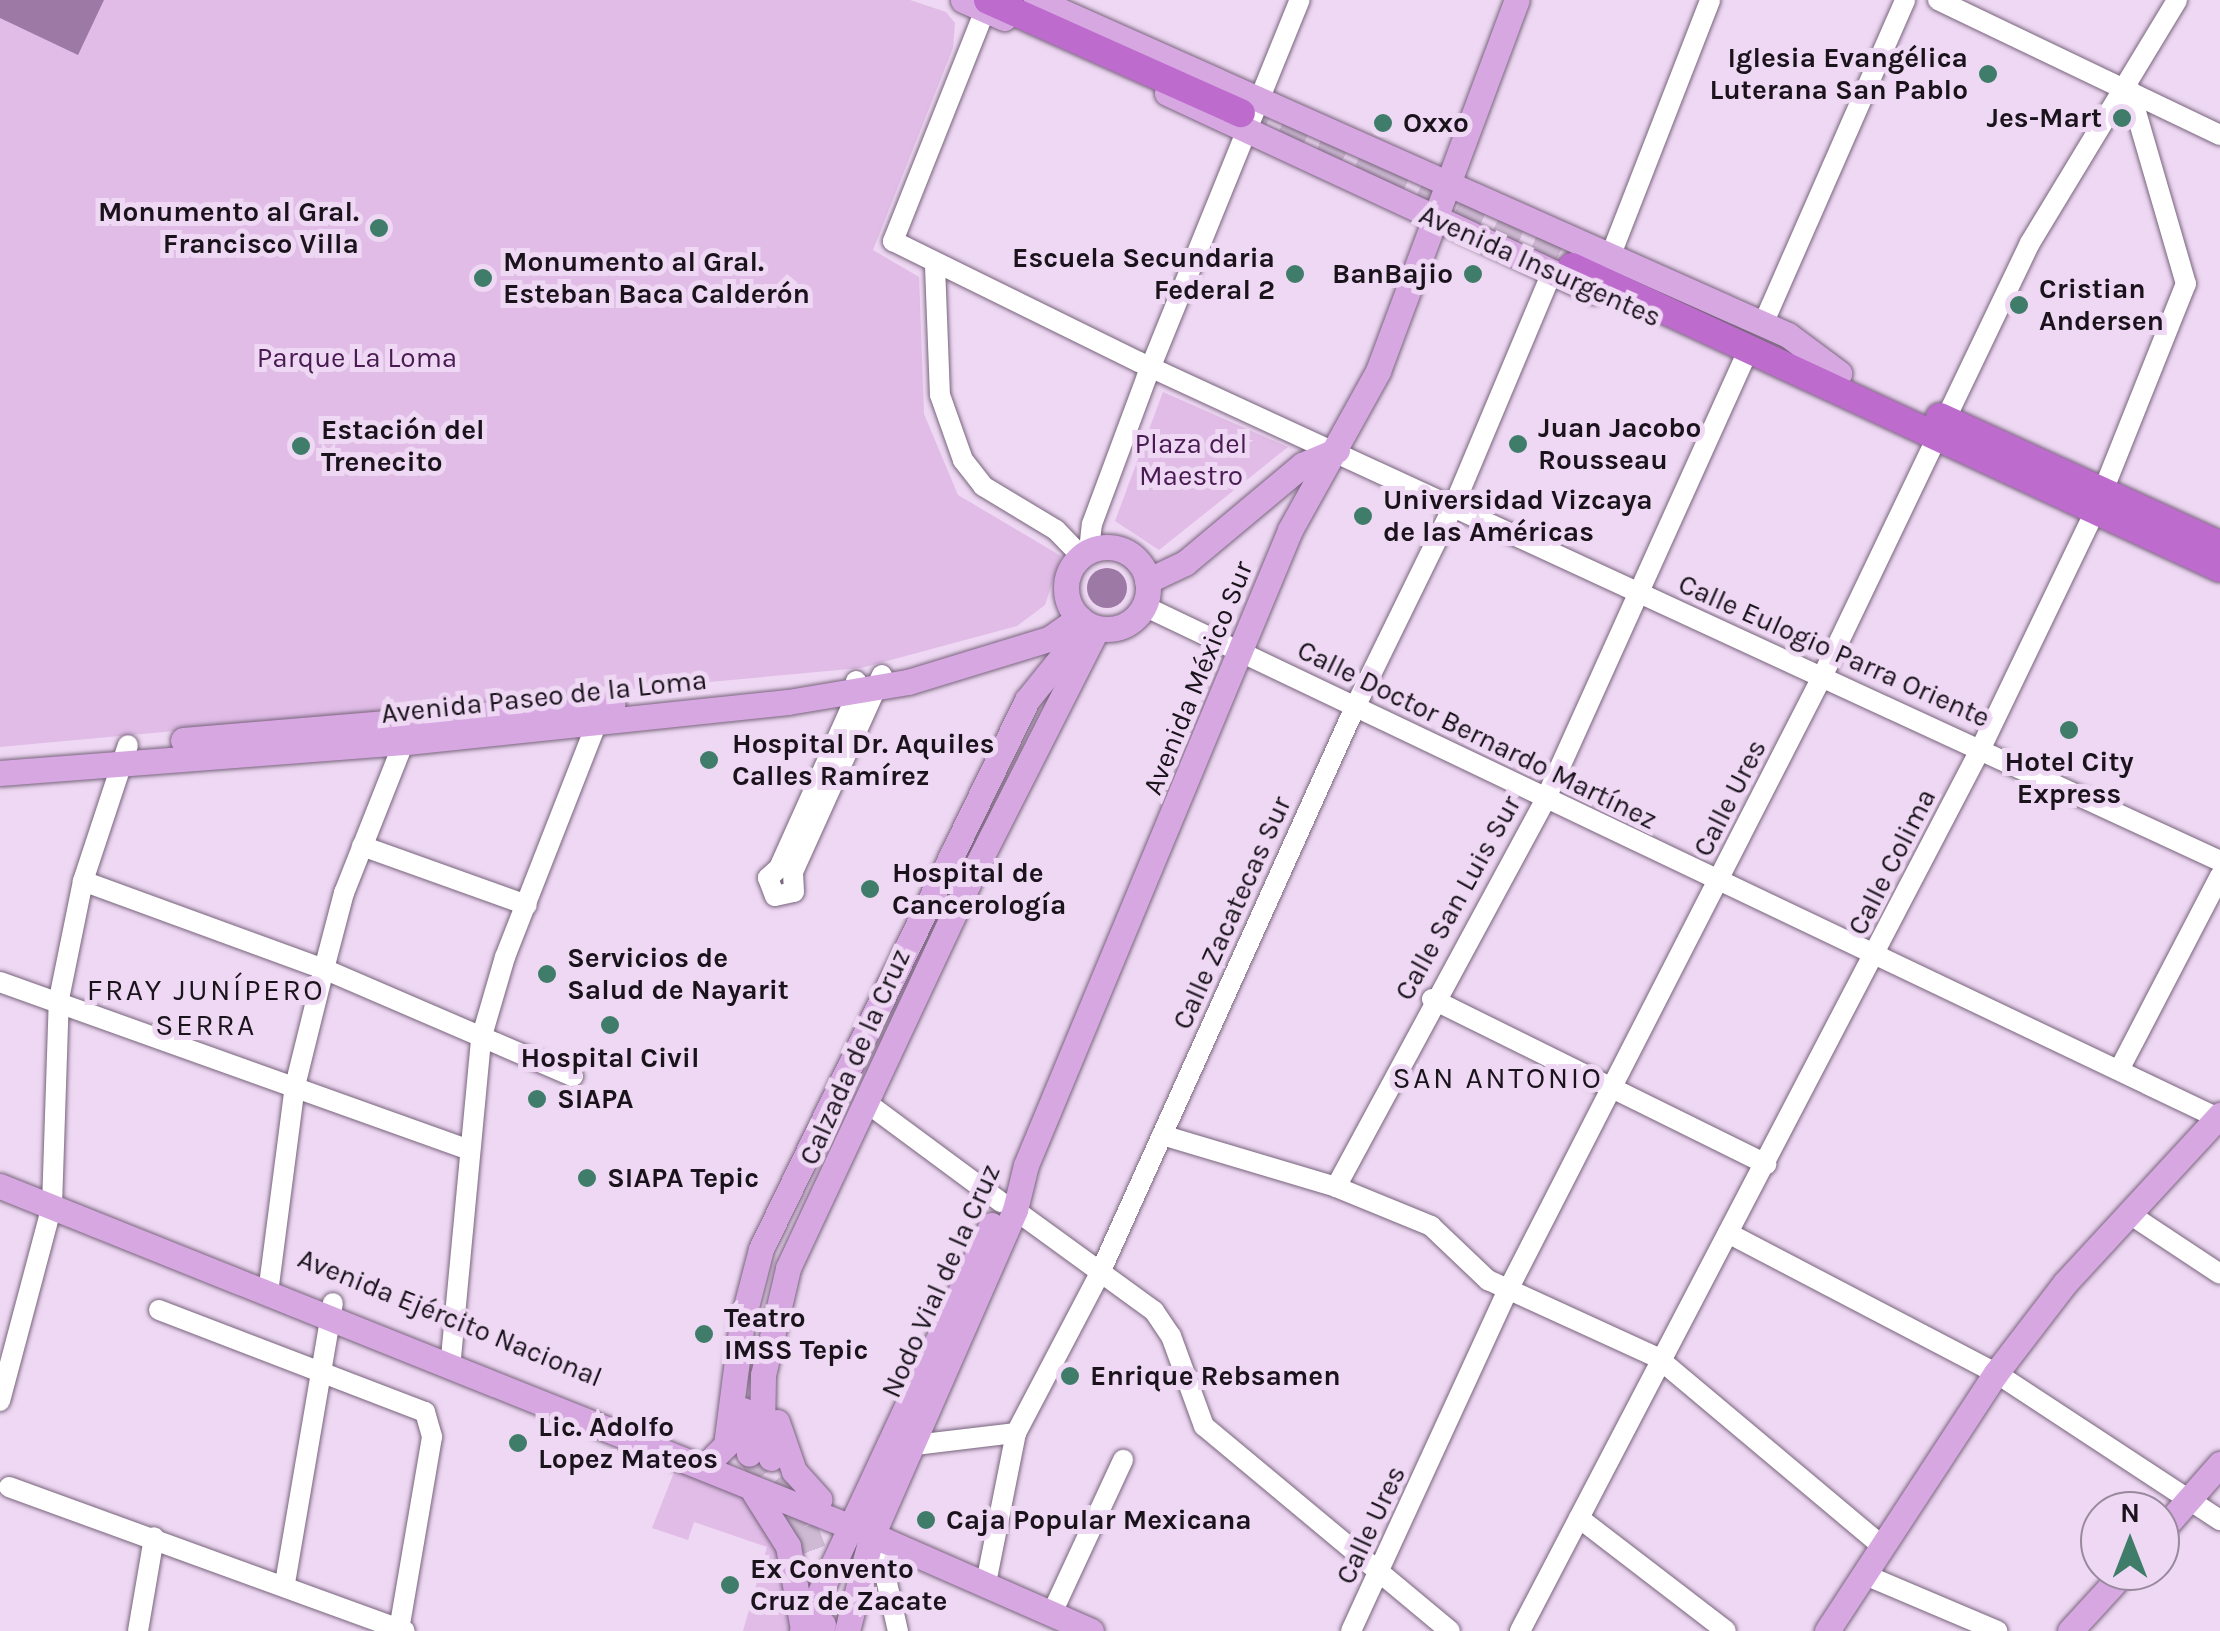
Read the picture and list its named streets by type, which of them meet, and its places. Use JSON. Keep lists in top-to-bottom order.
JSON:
{
  "streets": {
    "highway": ["Avenida Insurgentes"],
    "main road": [
      "Avenida México Sur",
      "Avenida Paseo de la Loma",
      "Calzada de la Cruz",
      "Nodo Vial de la Cruz",
      "Avenida Ejército Nacional"
    ],
    "street": [
      "Calle Eulogio Parra Oriente",
      "Calle Doctor Bernardo Martínez",
      "Calle Ures",
      "Calle Colima",
      "Calle San Luis Sur",
      "Calle Zacatecas Sur"
    ]
  },
  "crossings": [
    ["Avenida Insurgentes", "Avenida México Sur"],
    ["Avenida Insurgentes", "Calle Ures"],
    ["Avenida Insurgentes", "Calle Colima"],
    ["Avenida Insurgentes", "Calle San Luis Sur"],
    ["Avenida Insurgentes", "Calle Zacatecas Sur"],
    ["Calle Eulogio Parra Oriente", "Avenida México Sur"],
    ["Calle Eulogio Parra Oriente", "Calle Ures"],
    ["Calle Eulogio Parra Oriente", "Calle Colima"],
    ["Calle Eulogio Parra Oriente", "Calle San Luis Sur"],
    ["Calle Eulogio Parra Oriente", "Calle Zacatecas Sur"],
    ["Avenida México Sur", "Calle Doctor Bernardo Martínez"],
    ["Avenida México Sur", "Nodo Vial de la Cruz"],
    ["Avenida México Sur", "Avenida Ejército Nacional"],
    ["Avenida Paseo de la Loma", "Calle Doctor Bernardo Martínez"],
    ["Avenida Paseo de la Loma", "Calzada de la Cruz"],
    ["Calle Doctor Bernardo Martínez", "Calle Ures"],
    ["Calle Doctor Bernardo Martínez", "Calle Colima"],
    ["Calle Doctor Bernardo Martínez", "Calle San Luis Sur"],
    ["Calle Doctor Bernardo Martínez", "Calle Zacatecas Sur"],
    ["Calle Doctor Bernardo Martínez", "Calzada de la Cruz"],
    ["Calle Ures", "Calle Colima"]
  ],
  "districts": ["FRAY JUNÍPERO SERRA", "SAN ANTONIO"],
  "parks": ["Parque La Loma", "Plaza del Maestro"],
  "places": [
    "Iglesia Evangélica Luterana San Pablo",
    "Jes-Mart",
    "Oxxo",
    "Monumento al Gral. Francisco Villa",
    "Escuela Secundaria Federal 2",
    "BanBajio",
    "Monumento al Gral. Esteban Baca Calderón",
    "Cristian Andersen",
    "Juan Jacobo Rousseau",
    "Estación del Trenecito",
    "Universidad Vizcaya de las Américas",
    "Hotel City Express",
    "Hospital Dr. Aquiles Calles Ramírez",
    "Hospital de Cancerología",
    "Servicios de Salud de Nayarit",
    "Hospital Civil",
    "SIAPA",
    "SIAPA Tepic",
    "Teatro IMSS Tepic",
    "Enrique Rebsamen",
    "Lic. Adolfo Lopez Mateos",
    "Caja Popular Mexicana",
    "Ex Convento Cruz de Zacate"
  ],
  "north": "top"
}
